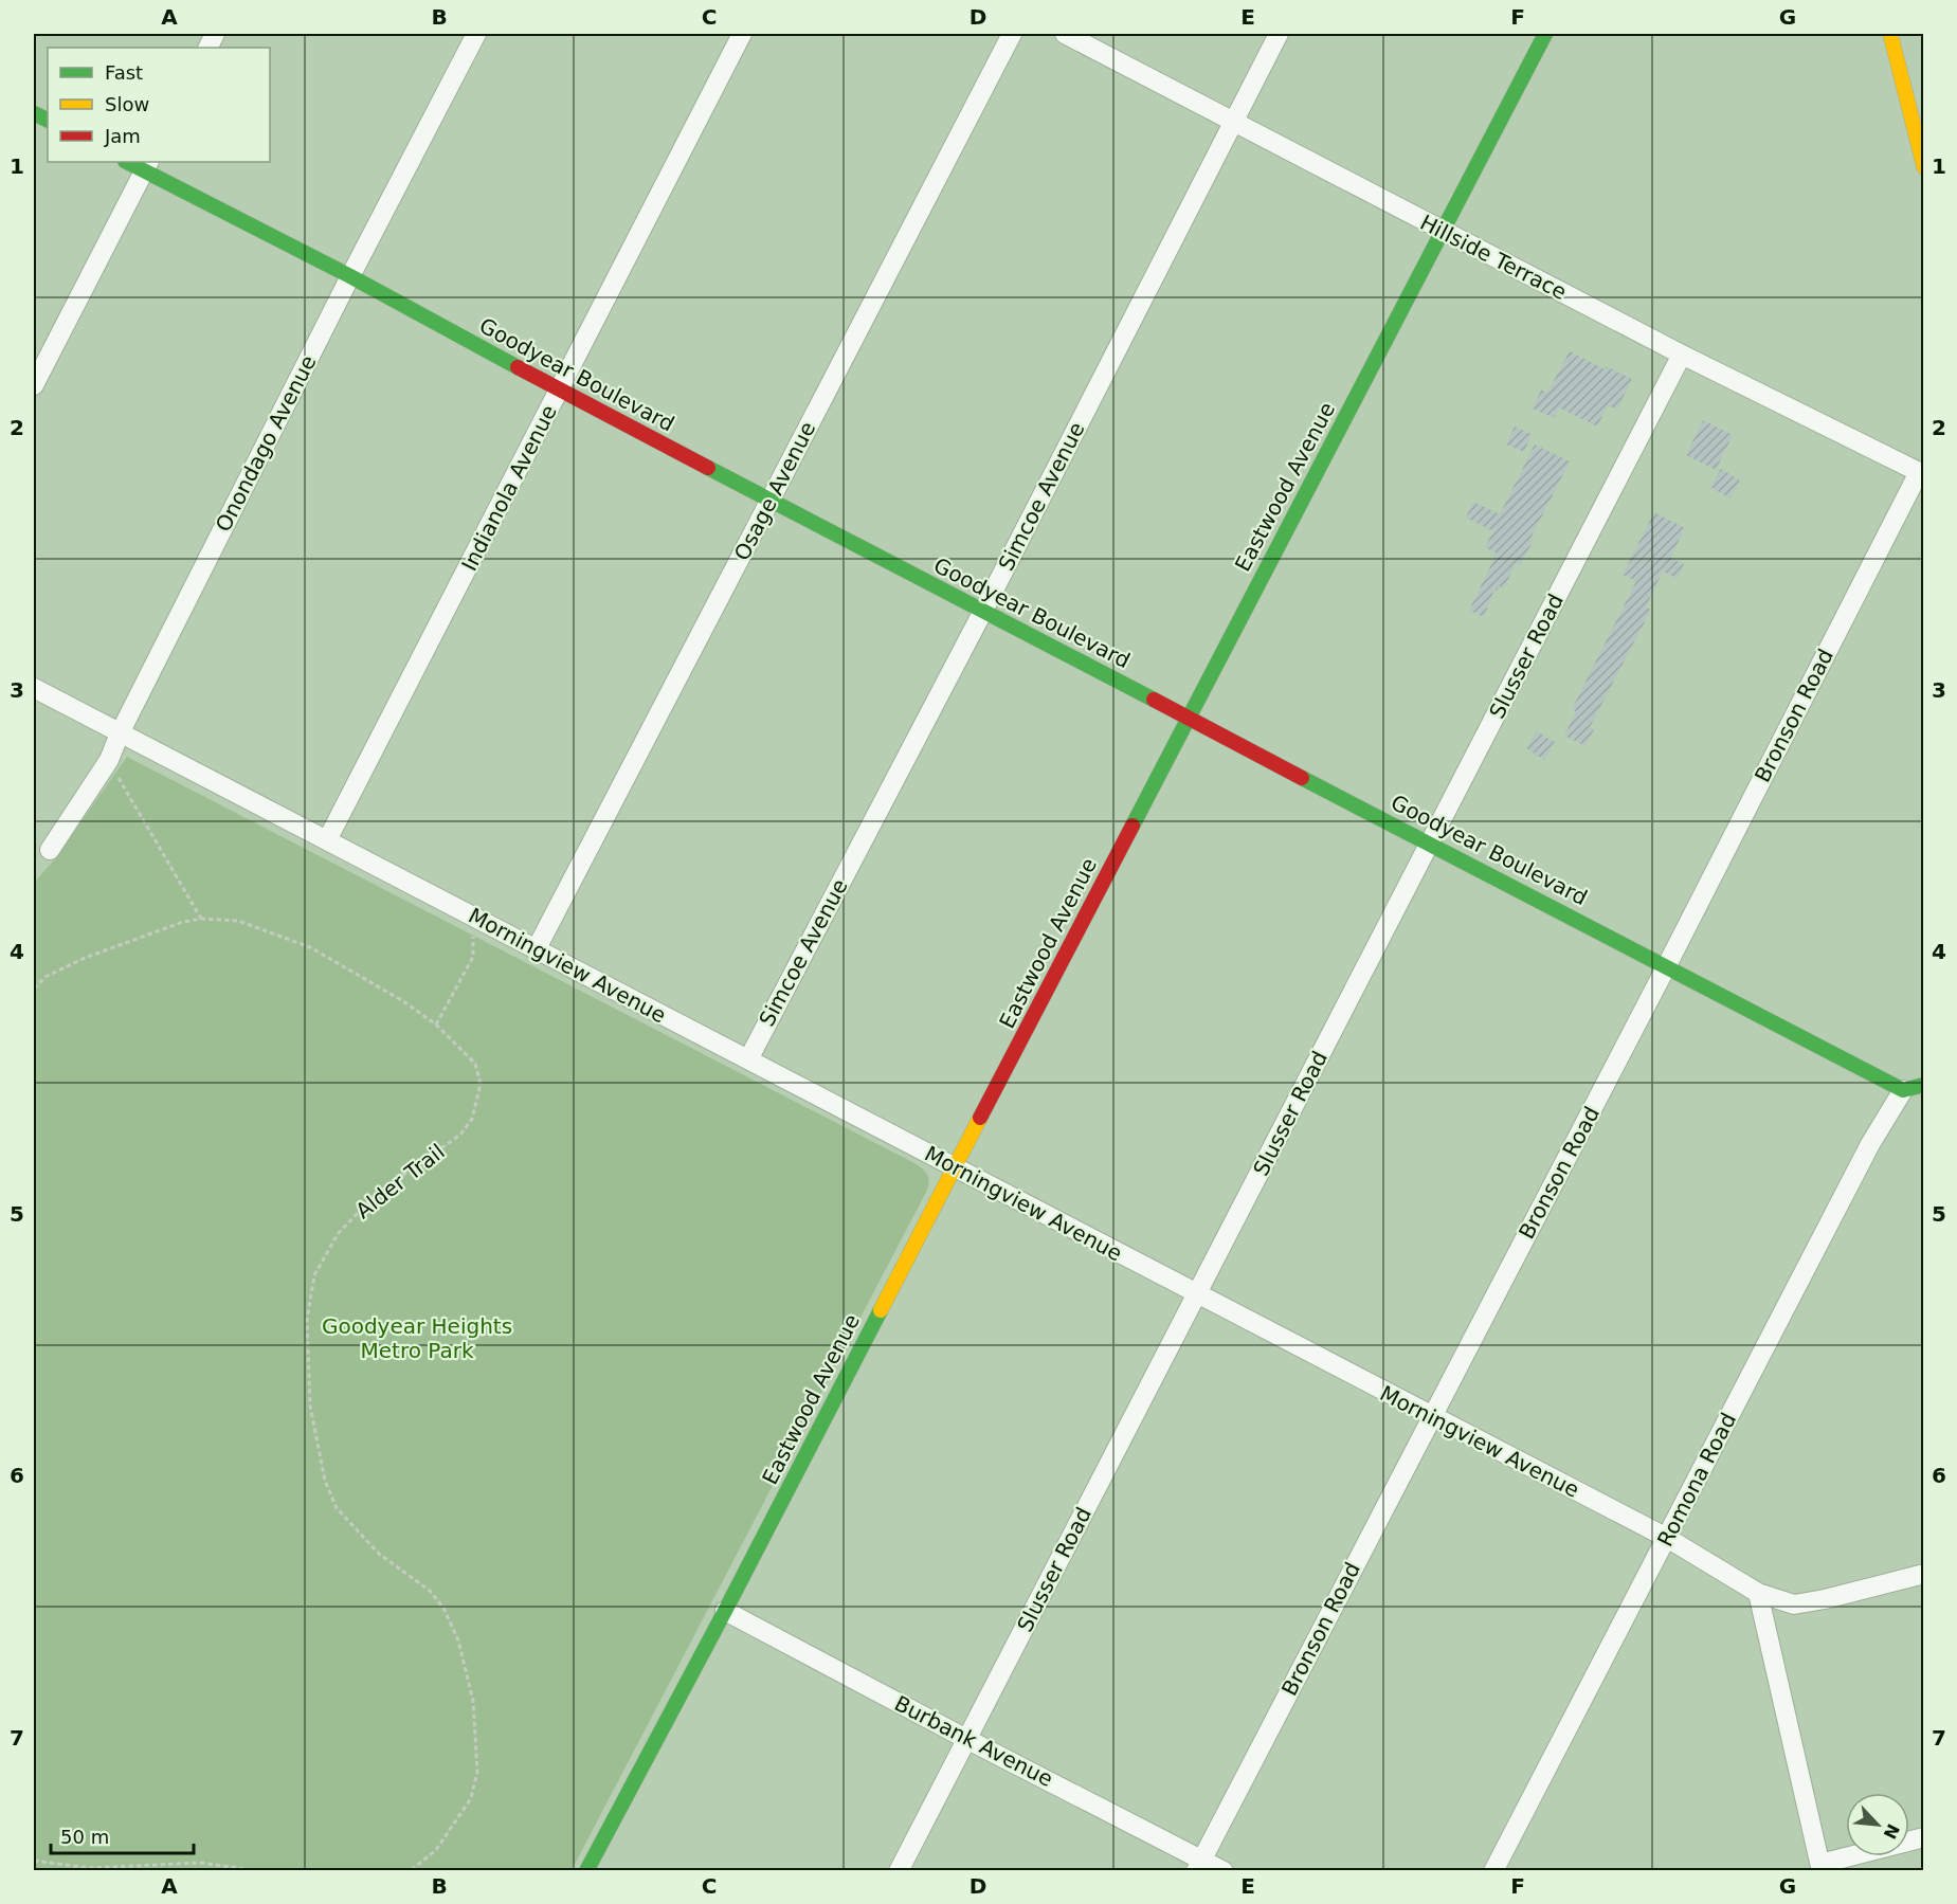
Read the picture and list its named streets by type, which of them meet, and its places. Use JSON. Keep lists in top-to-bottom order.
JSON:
{
  "streets": {
    "street": [
      "Hillside Terrace",
      "Goodyear Boulevard",
      "Onondago Avenue",
      "Eastwood Avenue",
      "Indianola Avenue",
      "Osage Avenue",
      "Simcoe Avenue",
      "Slusser Road",
      "Bronson Road",
      "Morningview Avenue",
      "Romona Road",
      "Burbank Avenue"
    ],
    "path": ["Alder Trail"]
  },
  "crossings": [
    ["Hillside Terrace", "Eastwood Avenue"],
    ["Hillside Terrace", "Simcoe Avenue"],
    ["Hillside Terrace", "Slusser Road"],
    ["Hillside Terrace", "Bronson Road"],
    ["Goodyear Boulevard", "Onondago Avenue"],
    ["Goodyear Boulevard", "Eastwood Avenue"],
    ["Goodyear Boulevard", "Indianola Avenue"],
    ["Goodyear Boulevard", "Osage Avenue"],
    ["Goodyear Boulevard", "Simcoe Avenue"],
    ["Goodyear Boulevard", "Slusser Road"],
    ["Goodyear Boulevard", "Bronson Road"],
    ["Goodyear Boulevard", "Romona Road"],
    ["Onondago Avenue", "Morningview Avenue"],
    ["Eastwood Avenue", "Morningview Avenue"],
    ["Eastwood Avenue", "Burbank Avenue"],
    ["Indianola Avenue", "Morningview Avenue"],
    ["Osage Avenue", "Morningview Avenue"],
    ["Simcoe Avenue", "Morningview Avenue"],
    ["Slusser Road", "Morningview Avenue"],
    ["Slusser Road", "Burbank Avenue"],
    ["Bronson Road", "Morningview Avenue"],
    ["Bronson Road", "Burbank Avenue"],
    ["Morningview Avenue", "Romona Road"]
  ],
  "parks": ["Goodyear Heights Metro Park"],
  "legend": ["Fast", "Slow", "Jam"],
  "scale_bar": "50 m",
  "north": "bottom right",
  "grid": {
    "columns": [
      "A",
      "B",
      "C",
      "D",
      "E",
      "F",
      "G"
    ],
    "rows": [
      "1",
      "2",
      "3",
      "4",
      "5",
      "6",
      "7"
    ]
  }
}
